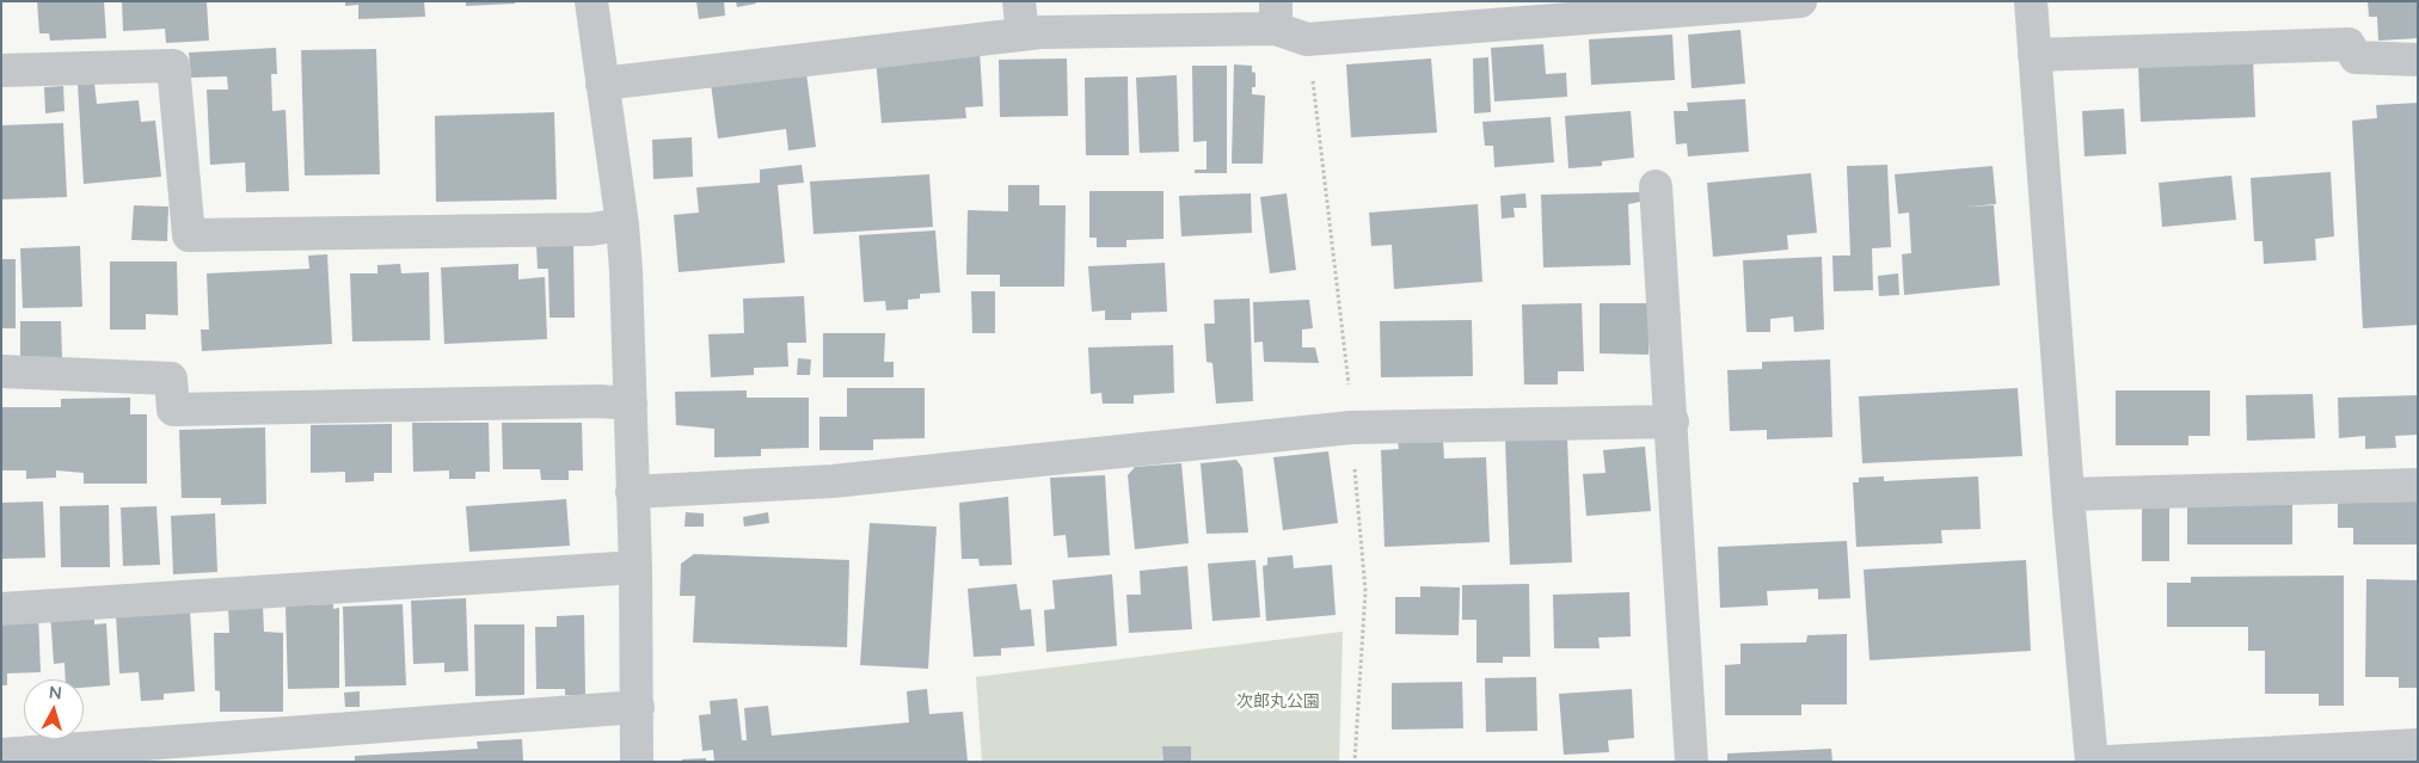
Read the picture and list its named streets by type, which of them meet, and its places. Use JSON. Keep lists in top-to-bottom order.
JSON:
{
  "parks": ["次郎丸公園"],
  "north": "top"
}
